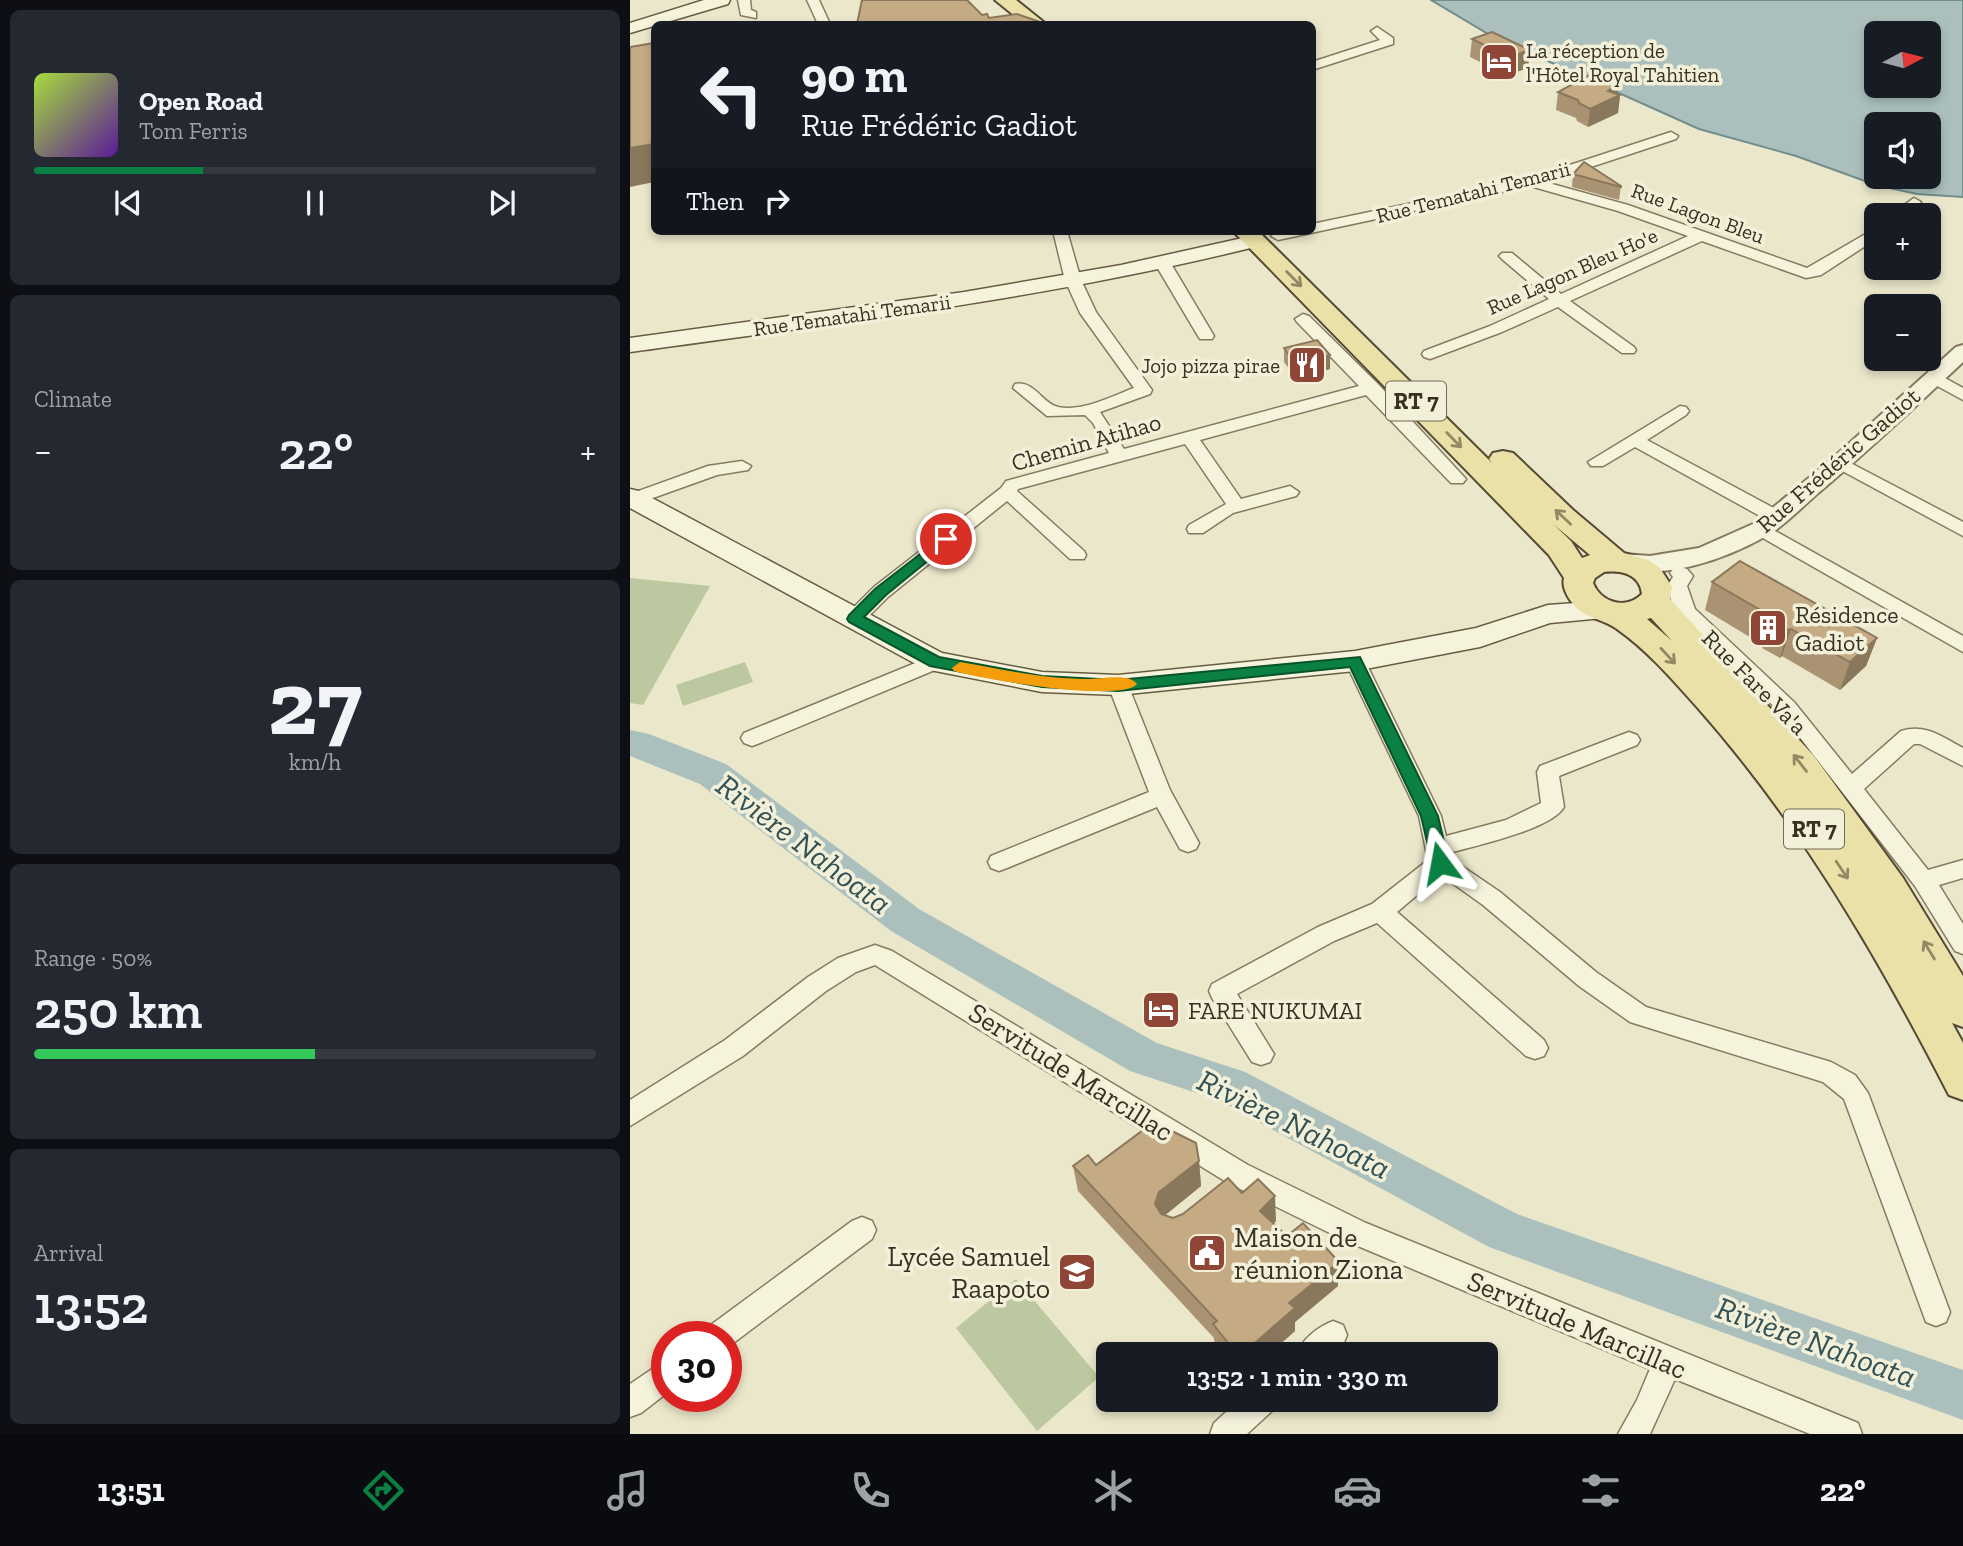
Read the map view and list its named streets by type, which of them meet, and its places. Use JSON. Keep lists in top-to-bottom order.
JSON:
{
  "streets": {
    "main road": ["Rue Tematahi Temarii", "RT 7"],
    "street": [
      "Rue Lagon Bleu",
      "Rue Lagon Bleu Ho'e",
      "Chemin Atihao",
      "Rue Frédéric Gadiot",
      "Rue Fare Va'a",
      "Servitude Marcillac"
    ]
  },
  "crossings": [
    ["Rue Tematahi Temarii", "Rue Lagon Bleu"],
    ["Rue Lagon Bleu", "Rue Lagon Bleu Ho'e"],
    ["RT 7", "Rue Frédéric Gadiot"],
    ["RT 7", "Rue Fare Va'a"],
    ["Rue Frédéric Gadiot", "Rue Fare Va'a"]
  ],
  "water": ["Rivière Nahoata"],
  "places": {
    "hotel": ["La réception de l'Hôtel Royal Tahitien", "FARE NUKUMAI"],
    "restaurant": ["Jojo pizza pirae"],
    "building": ["Résidence Gadiot"],
    "public building": ["Maison de réunion Ziona"],
    "school or university": ["Lycée Samuel Raapoto"]
  },
  "north": "right",
  "page": {
    "map_buttons": ["+", "−"],
    "turn": ["90 m", "Rue Frédéric Gadiot"],
    "song": ["Open Road", "Tom Ferris"],
    "then": "Then",
    "tile": [
      "Climate",
      ["27", "km/h"],
      ["Range · 50%", "250 km"],
      ["Arrival", "13:52"]
    ],
    "heat": ["−", "22°", "+"],
    "limit": "30",
    "trip": "13:52 · 1 min · 330 m",
    "tabs": ["13:51", "22°"]
  }
}
